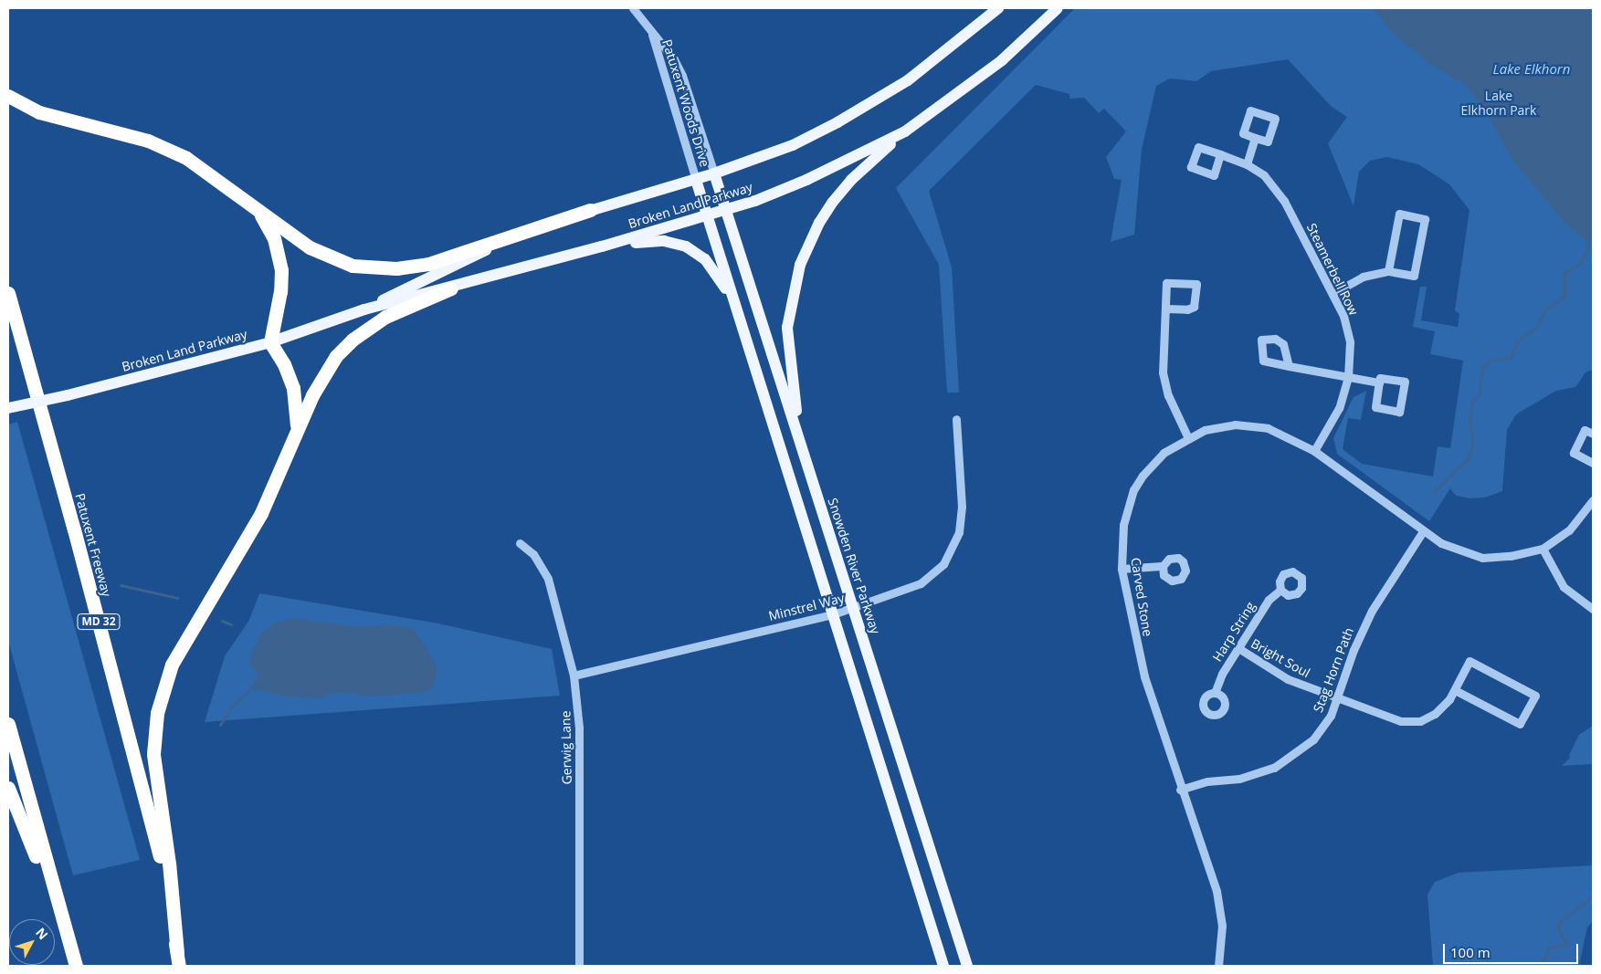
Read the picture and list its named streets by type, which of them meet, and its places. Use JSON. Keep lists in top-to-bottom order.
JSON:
{
  "streets": {
    "highway": ["Patuxent Freeway", "MD 32"],
    "main road": ["Broken Land Parkway", "Snowden River Parkway"],
    "street": [
      "Patuxent Woods Drive",
      "Steamerbell Row",
      "Carved Stone",
      "Minstrel Way",
      "Harp String",
      "Bright Soul",
      "Stag Horn Path",
      "Gerwig Lane"
    ]
  },
  "crossings": [
    ["Patuxent Woods Drive", "Broken Land Parkway"],
    ["Patuxent Woods Drive", "Snowden River Parkway"],
    ["Broken Land Parkway", "Snowden River Parkway"],
    ["Steamerbell Row", "Carved Stone"],
    ["Snowden River Parkway", "Minstrel Way"],
    ["Carved Stone", "Stag Horn Path"],
    ["Minstrel Way", "Gerwig Lane"],
    ["Harp String", "Bright Soul"],
    ["Bright Soul", "Stag Horn Path"]
  ],
  "water": ["Lake Elkhorn"],
  "parks": ["Lake Elkhorn Park"],
  "scale_bar": "100 m",
  "north": "top right"
}
